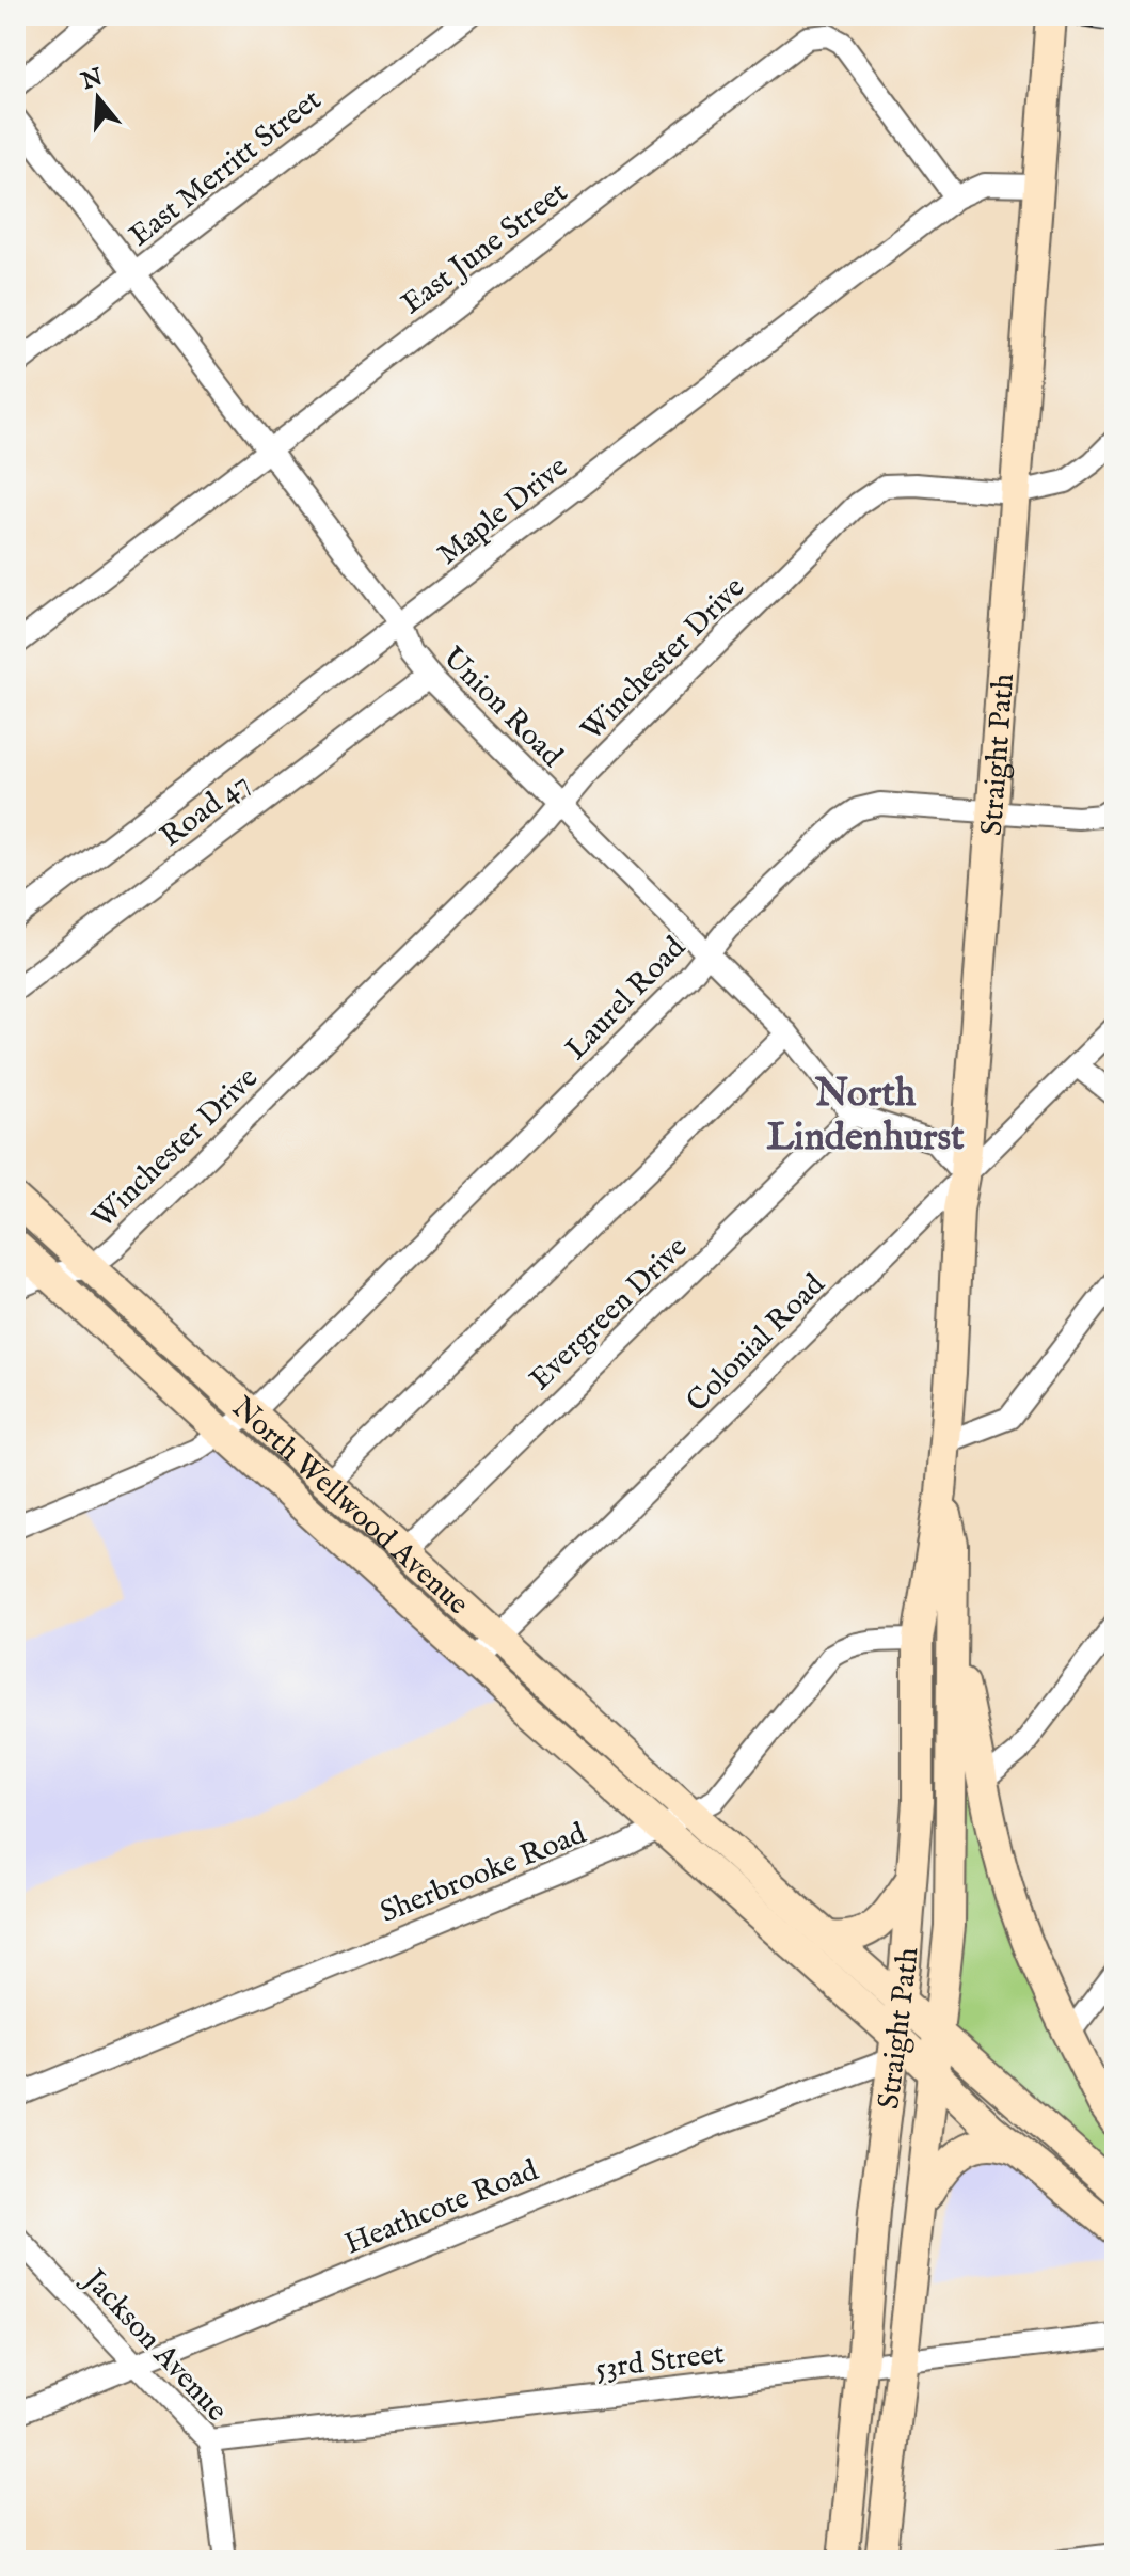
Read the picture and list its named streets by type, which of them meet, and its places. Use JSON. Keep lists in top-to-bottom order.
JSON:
{
  "streets": {
    "main road": ["Straight Path", "North Wellwood Avenue"],
    "street": [
      "East Merritt Street",
      "East June Street",
      "Maple Drive",
      "Winchester Drive",
      "Union Road",
      "Road 47",
      "Laurel Road",
      "Evergreen Drive",
      "Colonial Road",
      "Sherbrooke Road",
      "Heathcote Road",
      "Jackson Avenue",
      "53rd Street"
    ]
  },
  "crossings": [
    ["East Merritt Street", "Union Road"],
    ["East June Street", "Maple Drive"],
    ["East June Street", "Union Road"],
    ["Maple Drive", "Union Road"],
    ["Maple Drive", "Straight Path"],
    ["Winchester Drive", "Union Road"],
    ["Winchester Drive", "Straight Path"],
    ["Winchester Drive", "North Wellwood Avenue"],
    ["Union Road", "Road 47"],
    ["Union Road", "Laurel Road"],
    ["Union Road", "Evergreen Drive"],
    ["Straight Path", "Laurel Road"],
    ["Straight Path", "Colonial Road"],
    ["Straight Path", "North Wellwood Avenue"],
    ["Straight Path", "Sherbrooke Road"],
    ["Straight Path", "Heathcote Road"],
    ["Straight Path", "53rd Street"],
    ["Laurel Road", "North Wellwood Avenue"],
    ["Evergreen Drive", "North Wellwood Avenue"],
    ["Colonial Road", "North Wellwood Avenue"],
    ["North Wellwood Avenue", "Sherbrooke Road"],
    ["Heathcote Road", "Jackson Avenue"],
    ["Jackson Avenue", "53rd Street"]
  ],
  "districts": ["North Lindenhurst"],
  "north": "top"
}
